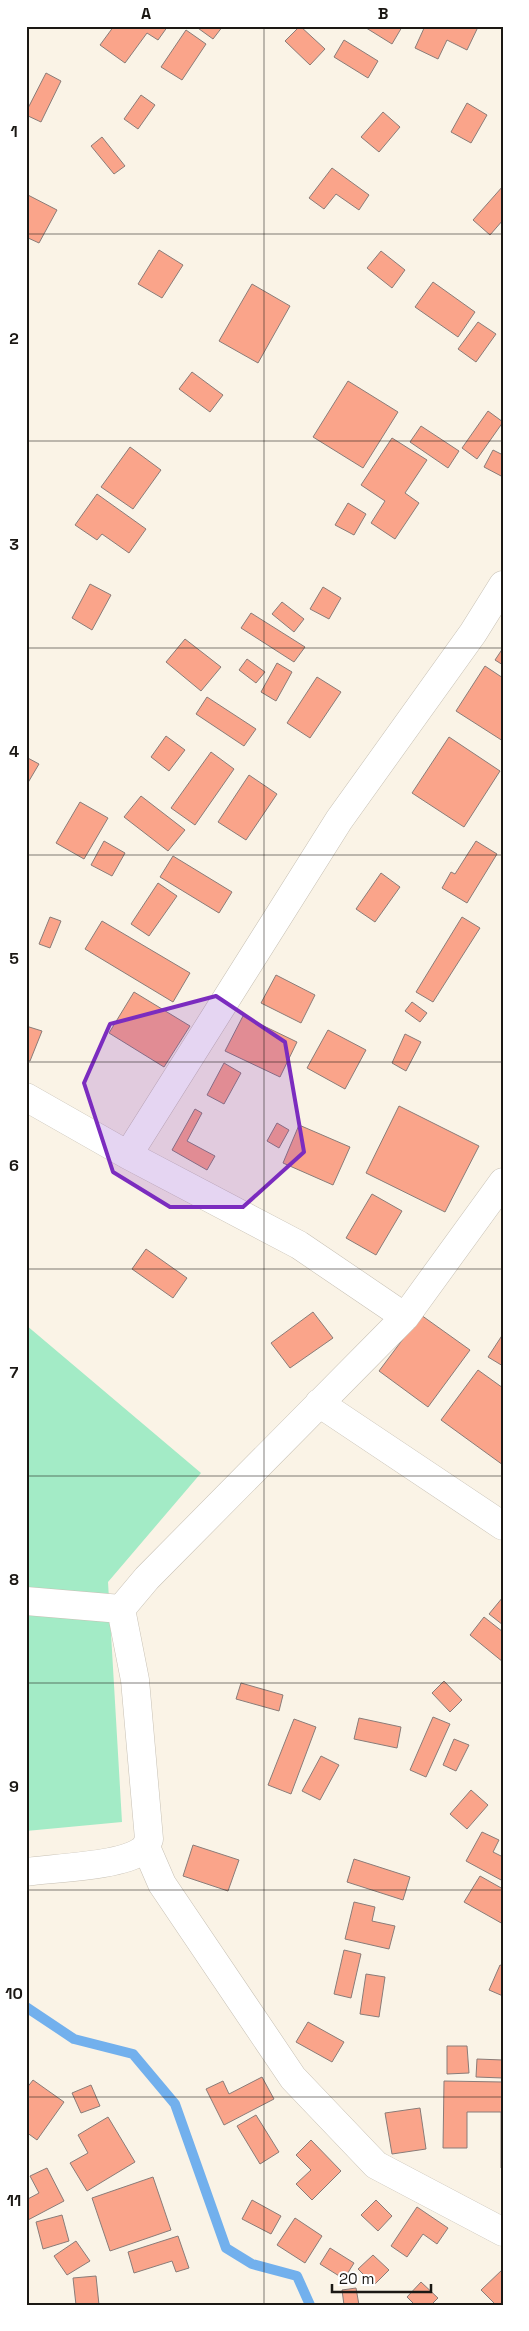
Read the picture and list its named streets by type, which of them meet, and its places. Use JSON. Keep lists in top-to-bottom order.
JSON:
{
  "scale_bar": "20 m",
  "grid": {
    "columns": ["A", "B"],
    "rows": [
      "1",
      "2",
      "3",
      "4",
      "5",
      "6",
      "7",
      "8",
      "9",
      "10",
      "11"
    ]
  }
}
